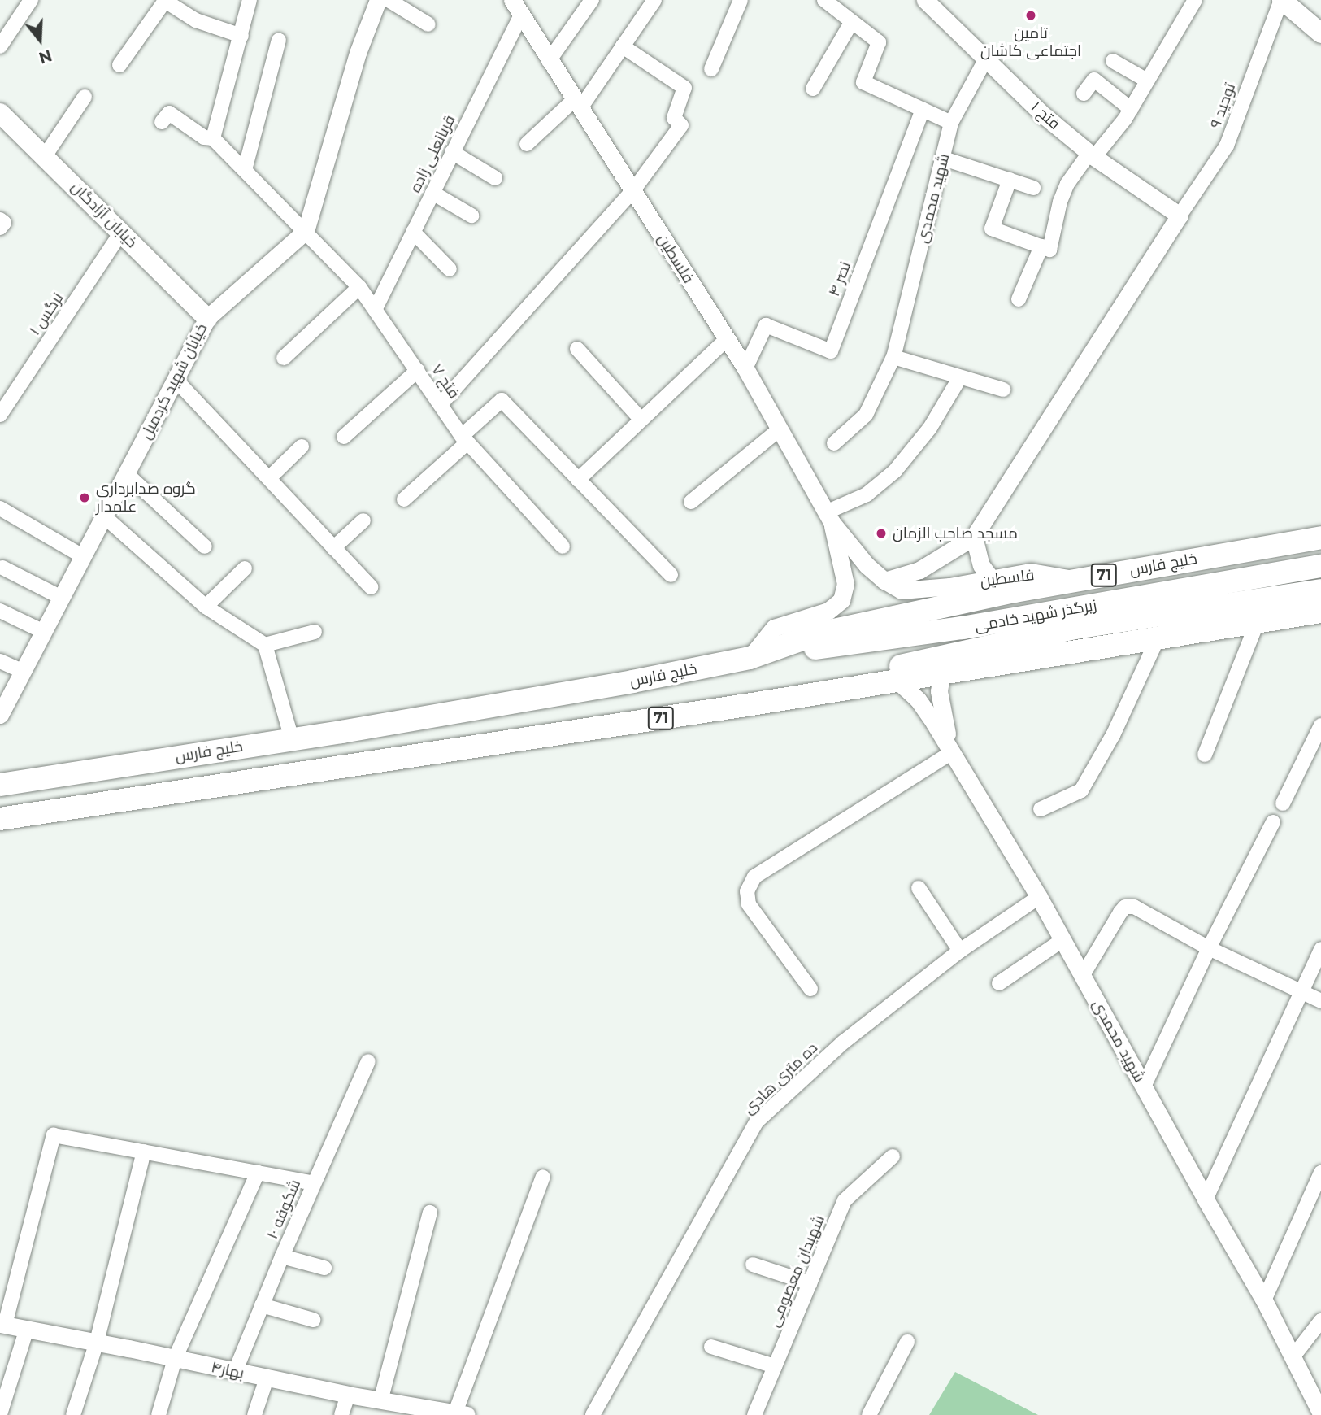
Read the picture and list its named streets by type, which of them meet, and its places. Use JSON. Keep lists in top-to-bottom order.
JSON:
{
  "streets": {
    "highway": ["خلیج فارس", "71", "زیرگذر شهید خادمی"],
    "main road": ["خیابان آزادگان"],
    "street": [
      "توحید ۹",
      "فتح ۱",
      "قربانعلی زاده",
      "شهید محمدی",
      "فلسطین",
      "نصر ۴",
      "نرگس ۱",
      "خیابان شهید کردمیل",
      "فتح ۷",
      "ده متری هادی",
      "شکوفه ۱۰",
      "شهیدان معصومی",
      "بهار۴"
    ]
  },
  "crossings": [
    ["توحید ۹", "فتح ۱"],
    ["فتح ۱", "شهید محمدی"],
    ["قربانعلی زاده", "فلسطین"],
    ["قربانعلی زاده", "فتح ۷"],
    ["شهید محمدی", "71"],
    ["شهید محمدی", "ده متری هادی"],
    ["خیابان آزادگان", "نرگس ۱"],
    ["خیابان آزادگان", "خیابان شهید کردمیل"],
    ["فلسطین", "نصر ۴"],
    ["فلسطین", "خلیج فارس"],
    ["فلسطین", "زیرگذر شهید خادمی"],
    ["خیابان شهید کردمیل", "فتح ۷"],
    ["خلیج فارس", "زیرگذر شهید خادمی"],
    ["71", "زیرگذر شهید خادمی"],
    ["شکوفه ۱۰", "بهار۴"]
  ],
  "places": ["تامین اجتماعی کاشان", "گروه صدابرداری علمدار", "مسجد صاحب الزمان"],
  "north": "bottom"
}
